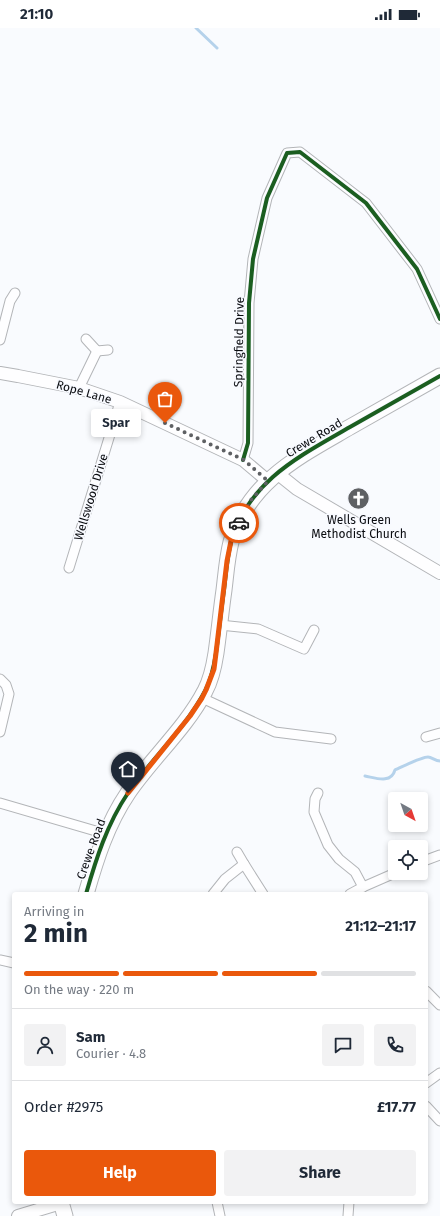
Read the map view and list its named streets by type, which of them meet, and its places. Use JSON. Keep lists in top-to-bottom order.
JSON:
{
  "streets": {
    "main road": ["Crewe Road"],
    "street": ["Springfield Drive", "Rope Lane", "Wellswood Drive"]
  },
  "crossings": [
    ["Springfield Drive", "Rope Lane"],
    ["Rope Lane", "Crewe Road"],
    ["Rope Lane", "Wellswood Drive"]
  ],
  "places": {
    "other": ["Spar"],
    "church": ["Wells Green Methodist Church"]
  },
  "north": "bottom right",
  "page": {
    "status": "21:10",
    "bubble": "Spar",
    "heading": ["2 min", "Arriving in", "21:12–21:17"],
    "panel": [
      "Sam",
      "Courier · 4.8",
      "Order #2975",
      "£17.77"
    ],
    "bar": "On the way · 220 m",
    "buttons": ["Help", "Share"]
  }
}
